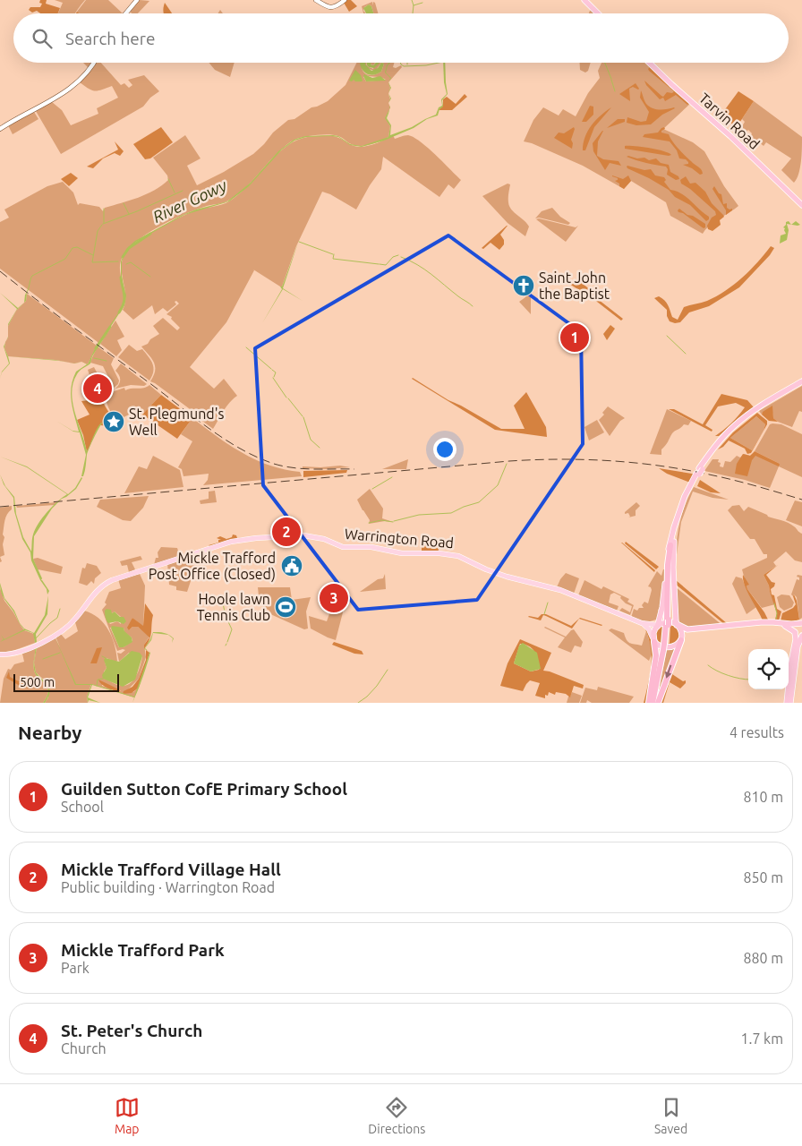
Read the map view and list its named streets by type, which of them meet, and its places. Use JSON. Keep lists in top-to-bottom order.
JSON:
{
  "streets": {
    "highway": ["Tarvin Road"],
    "main road": ["Warrington Road"]
  },
  "water": ["River Gowy"],
  "places": {
    "church": ["Saint John the Baptist"],
    "place": ["St. Plegmund's Well"],
    "public building": ["Mickle Trafford Post Office (Closed)"],
    "sports": ["Hoole lawn Tennis Club"]
  },
  "scale_bar": "500 m",
  "page": {
    "search": "Search here",
    "pins": [
      "1",
      "4",
      "2",
      "3"
    ],
    "scale": "500 m",
    "heading": ["Nearby", "4 results"],
    "list": [
      {
        "mark": "1",
        "name": "Guilden Sutton CofE Primary School",
        "note": "School",
        "value": "810 m"
      },
      {
        "mark": "2",
        "name": "Mickle Trafford Village Hall",
        "note": "Public building · Warrington Road",
        "value": "850 m"
      },
      {
        "mark": "3",
        "name": "Mickle Trafford Park",
        "note": "Park",
        "value": "880 m"
      },
      {
        "mark": "4",
        "name": "St. Peter's Church",
        "note": "Church",
        "value": "1.7 km"
      }
    ],
    "nav": ["Map", "Directions", "Saved"]
  }
}
